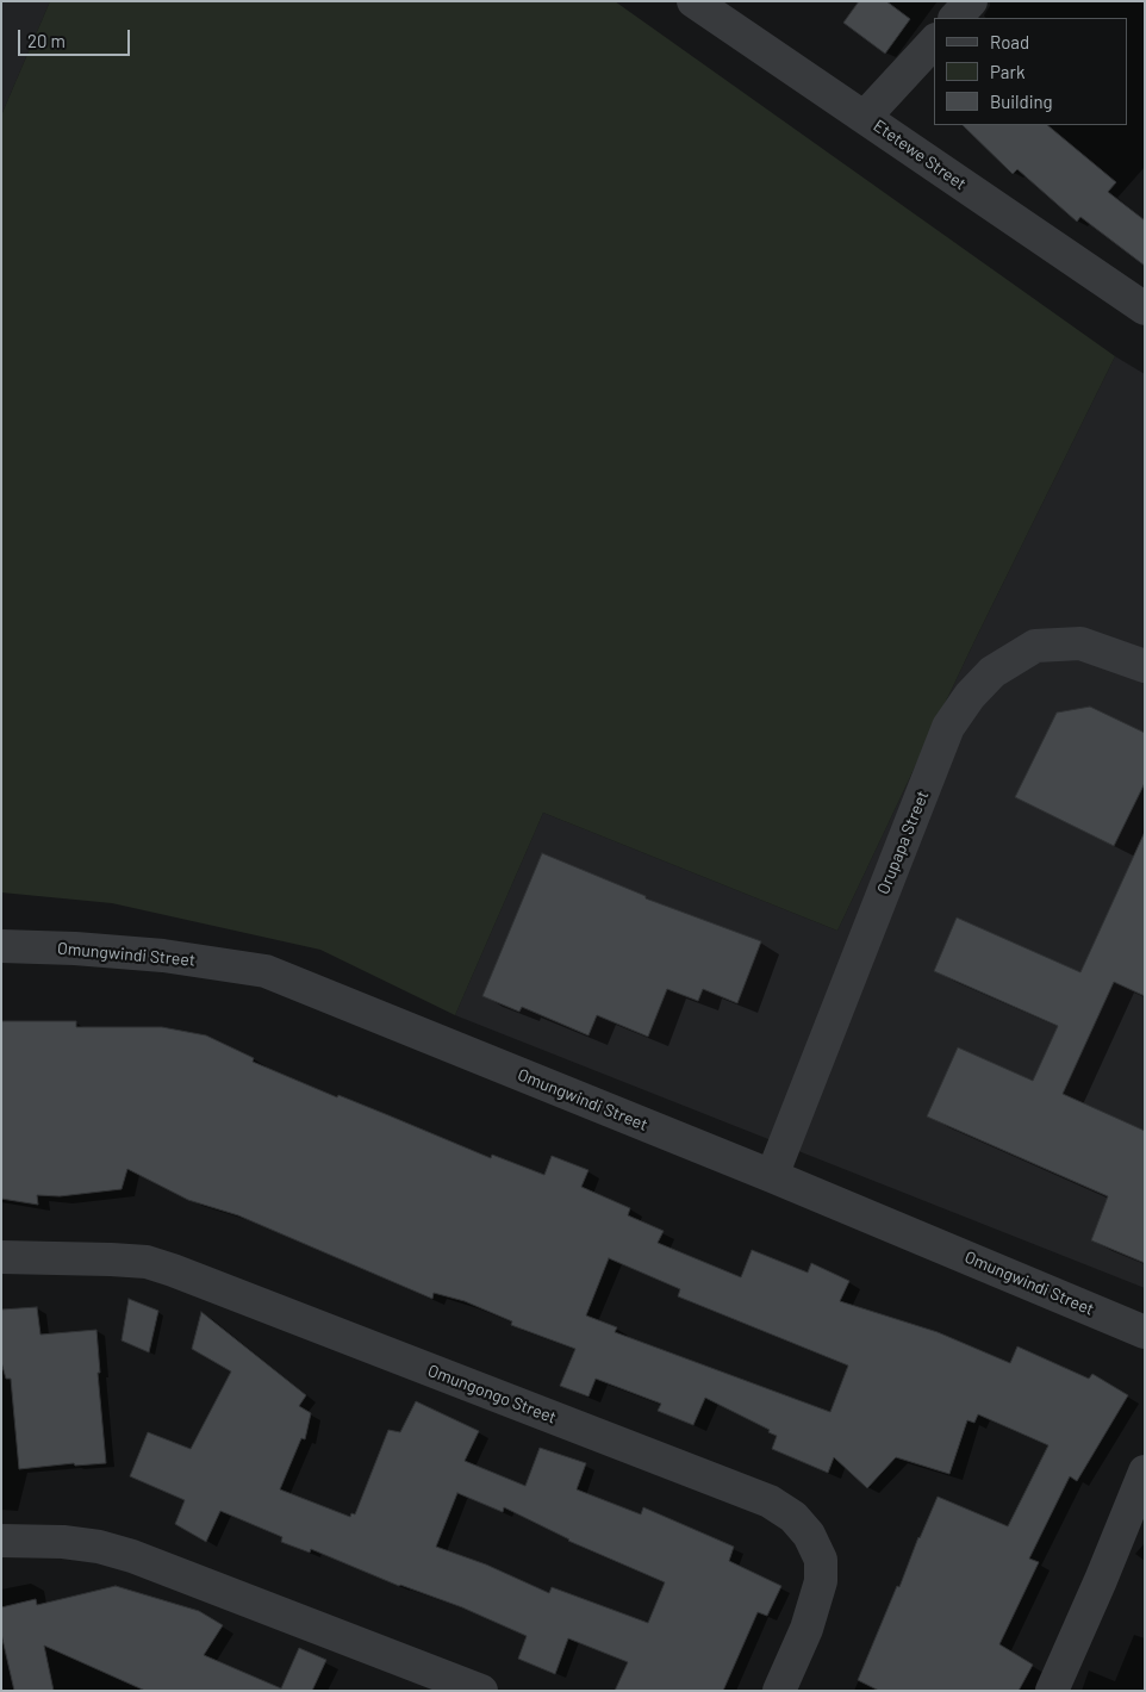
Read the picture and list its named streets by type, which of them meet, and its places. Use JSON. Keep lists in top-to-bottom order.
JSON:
{
  "streets": {
    "street": [
      "Etetewe Street",
      "Orupapa Street",
      "Omungwindi Street",
      "Omungongo Street"
    ]
  },
  "crossings": [
    ["Orupapa Street", "Omungwindi Street"]
  ],
  "legend": ["Road", "Park", "Building"],
  "scale_bar": "20 m"
}
